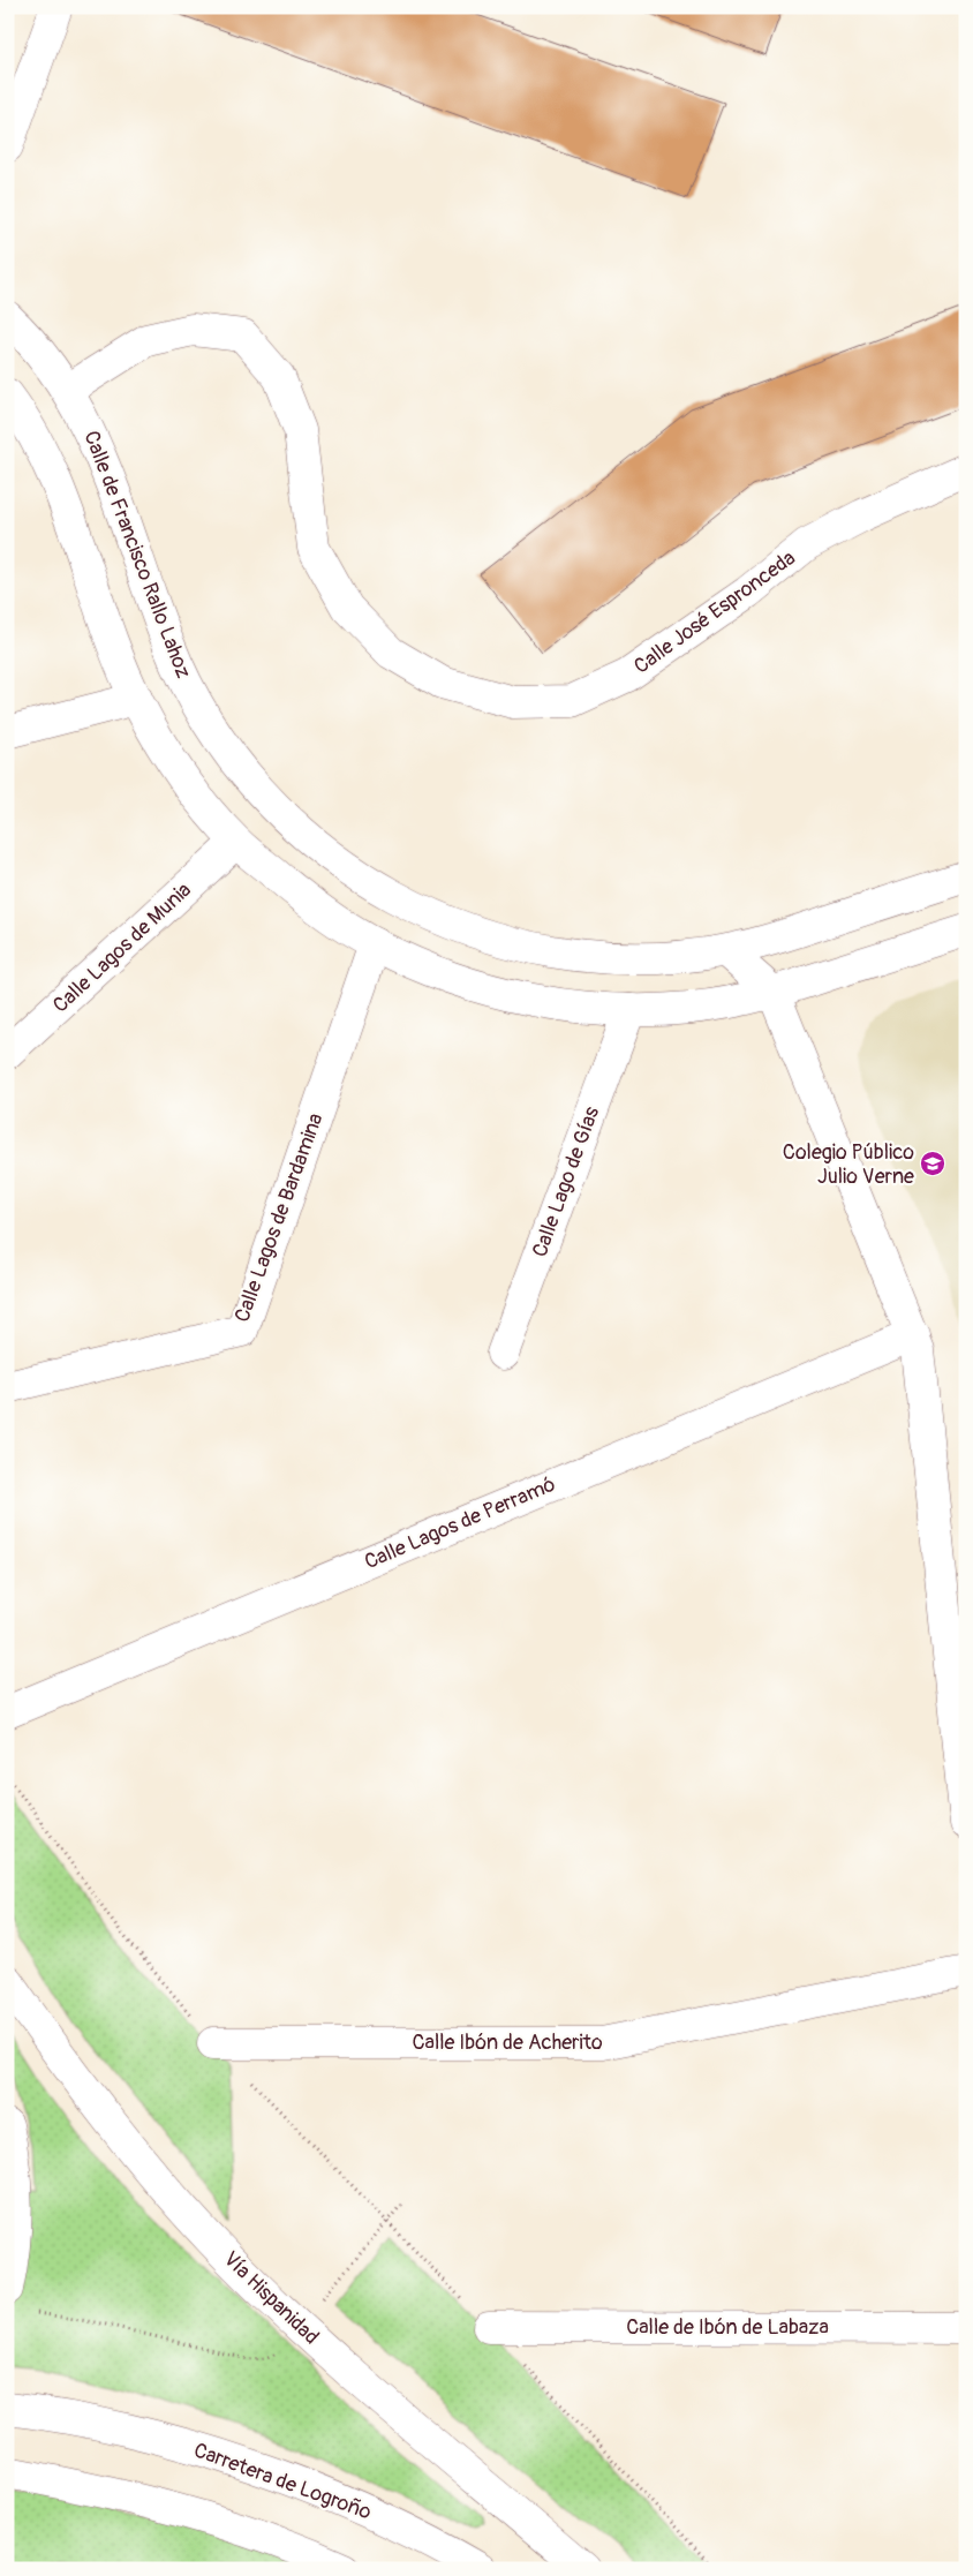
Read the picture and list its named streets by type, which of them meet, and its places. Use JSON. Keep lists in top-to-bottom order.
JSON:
{
  "streets": {
    "main road": [
      "Calle de Francisco Rallo Lahoz",
      "Calle José Espronceda",
      "Calle Lagos de Munia",
      "Calle Lago de Gías",
      "Calle Lagos de Bardamina",
      "Calle Lagos de Perramó",
      "Calle Ibón de Acherito",
      "Vía Hispanidad",
      "Calle de Ibón de Labaza",
      "Carretera de Logroño"
    ]
  },
  "crossings": [
    ["Calle de Francisco Rallo Lahoz", "Calle José Espronceda"]
  ],
  "places": {
    "school or university": ["Colegio Público Julio Verne"]
  }
}
